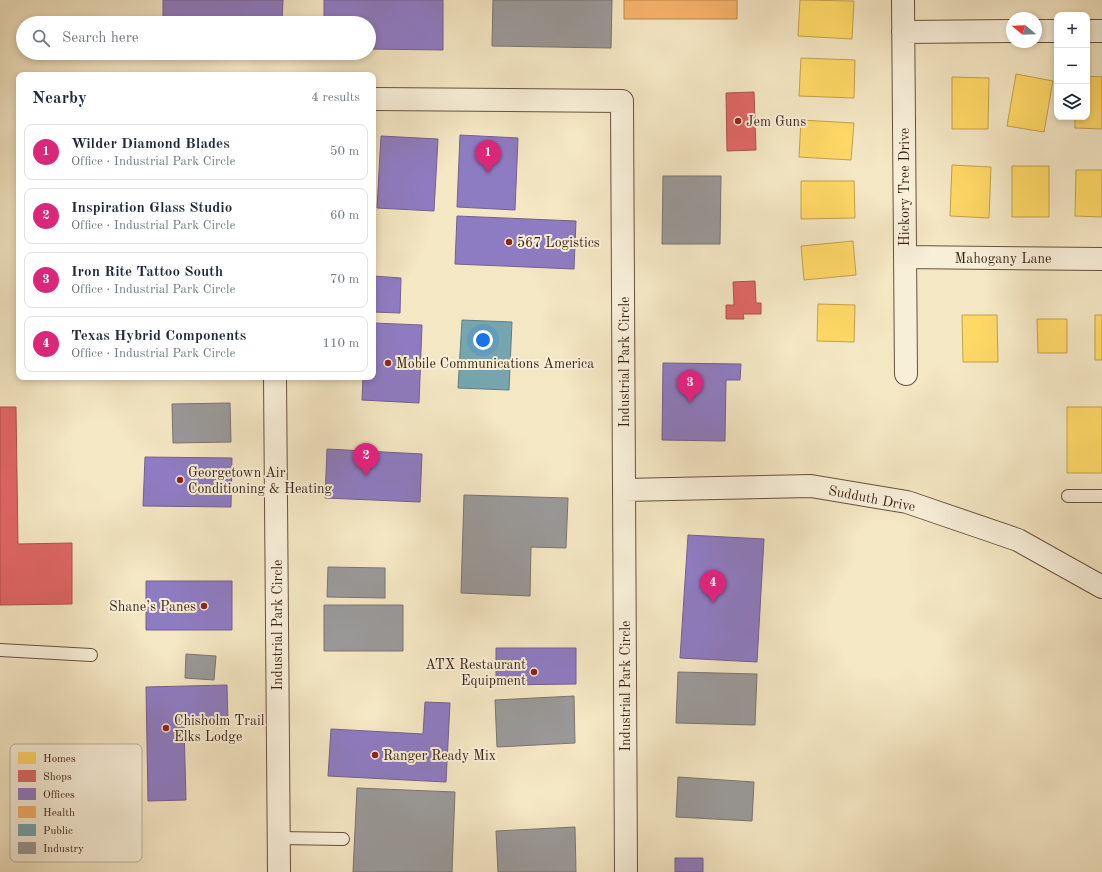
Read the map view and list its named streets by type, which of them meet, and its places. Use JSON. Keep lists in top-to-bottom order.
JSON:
{
  "streets": {
    "street": [
      "Hickory Tree Drive",
      "Mahogany Lane",
      "Industrial Park Circle",
      "Sudduth Drive"
    ]
  },
  "crossings": [
    ["Hickory Tree Drive", "Mahogany Lane"],
    ["Industrial Park Circle", "Sudduth Drive"]
  ],
  "places": [
    "Jem Guns",
    "567 Logistics",
    "Mobile Communications America",
    "Georgetown Air Conditioning & Heating",
    "Shane’s Panes",
    "ATX Restaurant Equipment",
    "Chisholm Trail Elks Lodge",
    "Ranger Ready Mix"
  ],
  "legend": [
    "Homes",
    "Shops",
    "Offices",
    "Health",
    "Public",
    "Industry"
  ],
  "north": "left",
  "page": {
    "map_buttons": ["+", "−"],
    "search": "Search here",
    "heading": ["Nearby", "4 results"],
    "list": [
      {
        "mark": "1",
        "name": "Wilder Diamond Blades",
        "note": "Office · Industrial Park Circle",
        "value": "50 m"
      },
      {
        "mark": "2",
        "name": "Inspiration Glass Studio",
        "note": "Office · Industrial Park Circle",
        "value": "60 m"
      },
      {
        "mark": "3",
        "name": "Iron Rite Tattoo South",
        "note": "Office · Industrial Park Circle",
        "value": "70 m"
      },
      {
        "mark": "4",
        "name": "Texas Hybrid Components",
        "note": "Office · Industrial Park Circle",
        "value": "110 m"
      }
    ],
    "pins": [
      "1",
      "3",
      "2",
      "4"
    ]
  }
}
